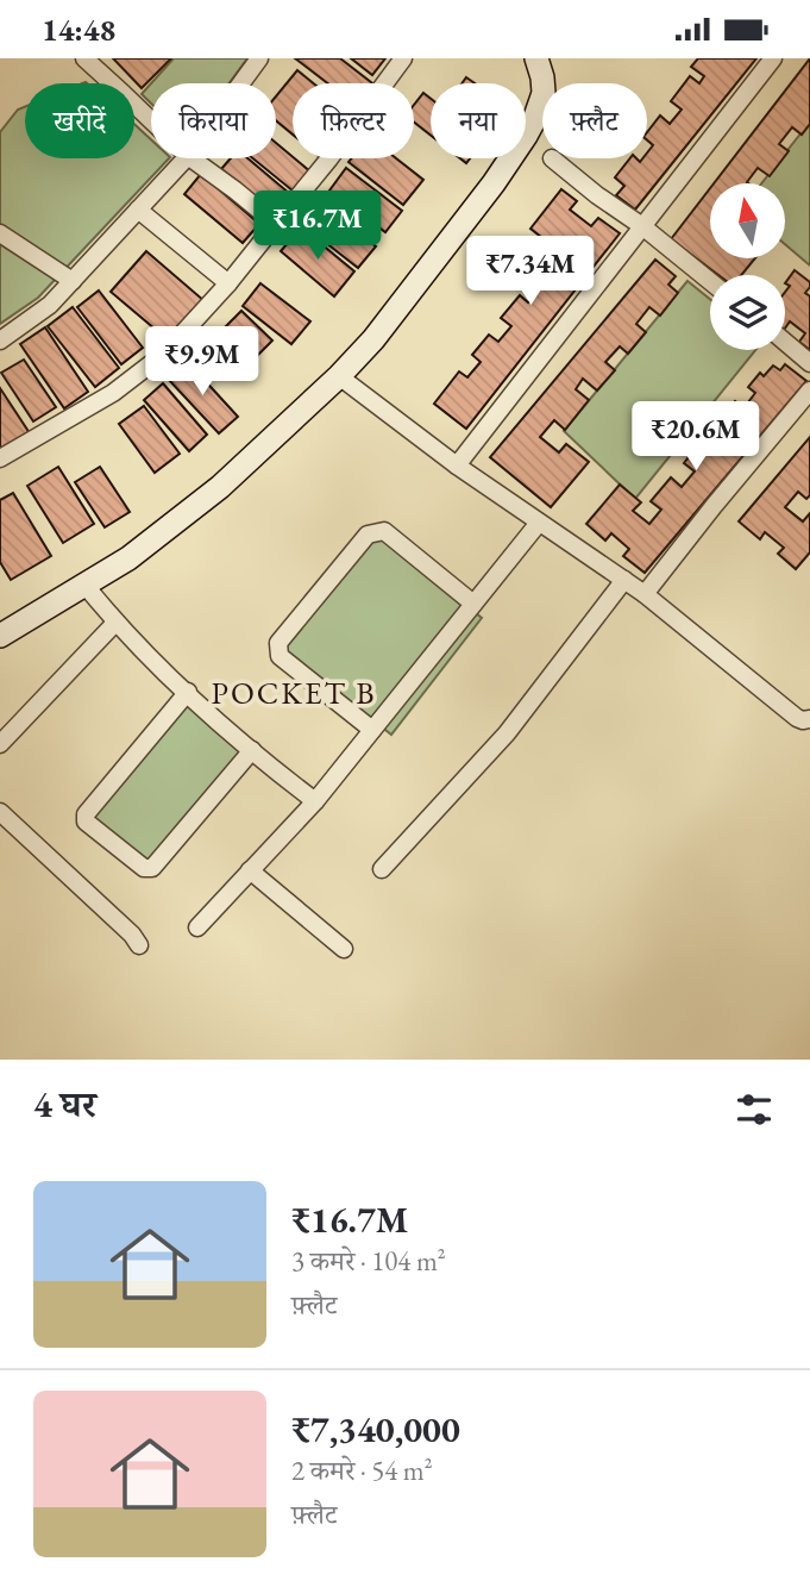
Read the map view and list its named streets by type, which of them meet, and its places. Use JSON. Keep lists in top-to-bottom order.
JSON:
{
  "districts": ["POCKET B"],
  "north": "top",
  "page": {
    "status": "14:48",
    "chip": [
      "खरीदें",
      "किराया",
      "फ़िल्टर",
      "नया",
      "फ़्लैट"
    ],
    "price": [
      "₹16.7M",
      "₹7.34M",
      "₹9.9M",
      "₹20.6M"
    ],
    "heading": "4 घर",
    "list": [
      {
        "name": "₹16.7M",
        "note": "3 कमरे · 104 m² · फ़्लैट"
      },
      {
        "name": "₹7,340,000",
        "note": "2 कमरे · 54 m² · फ़्लैट"
      }
    ]
  }
}
